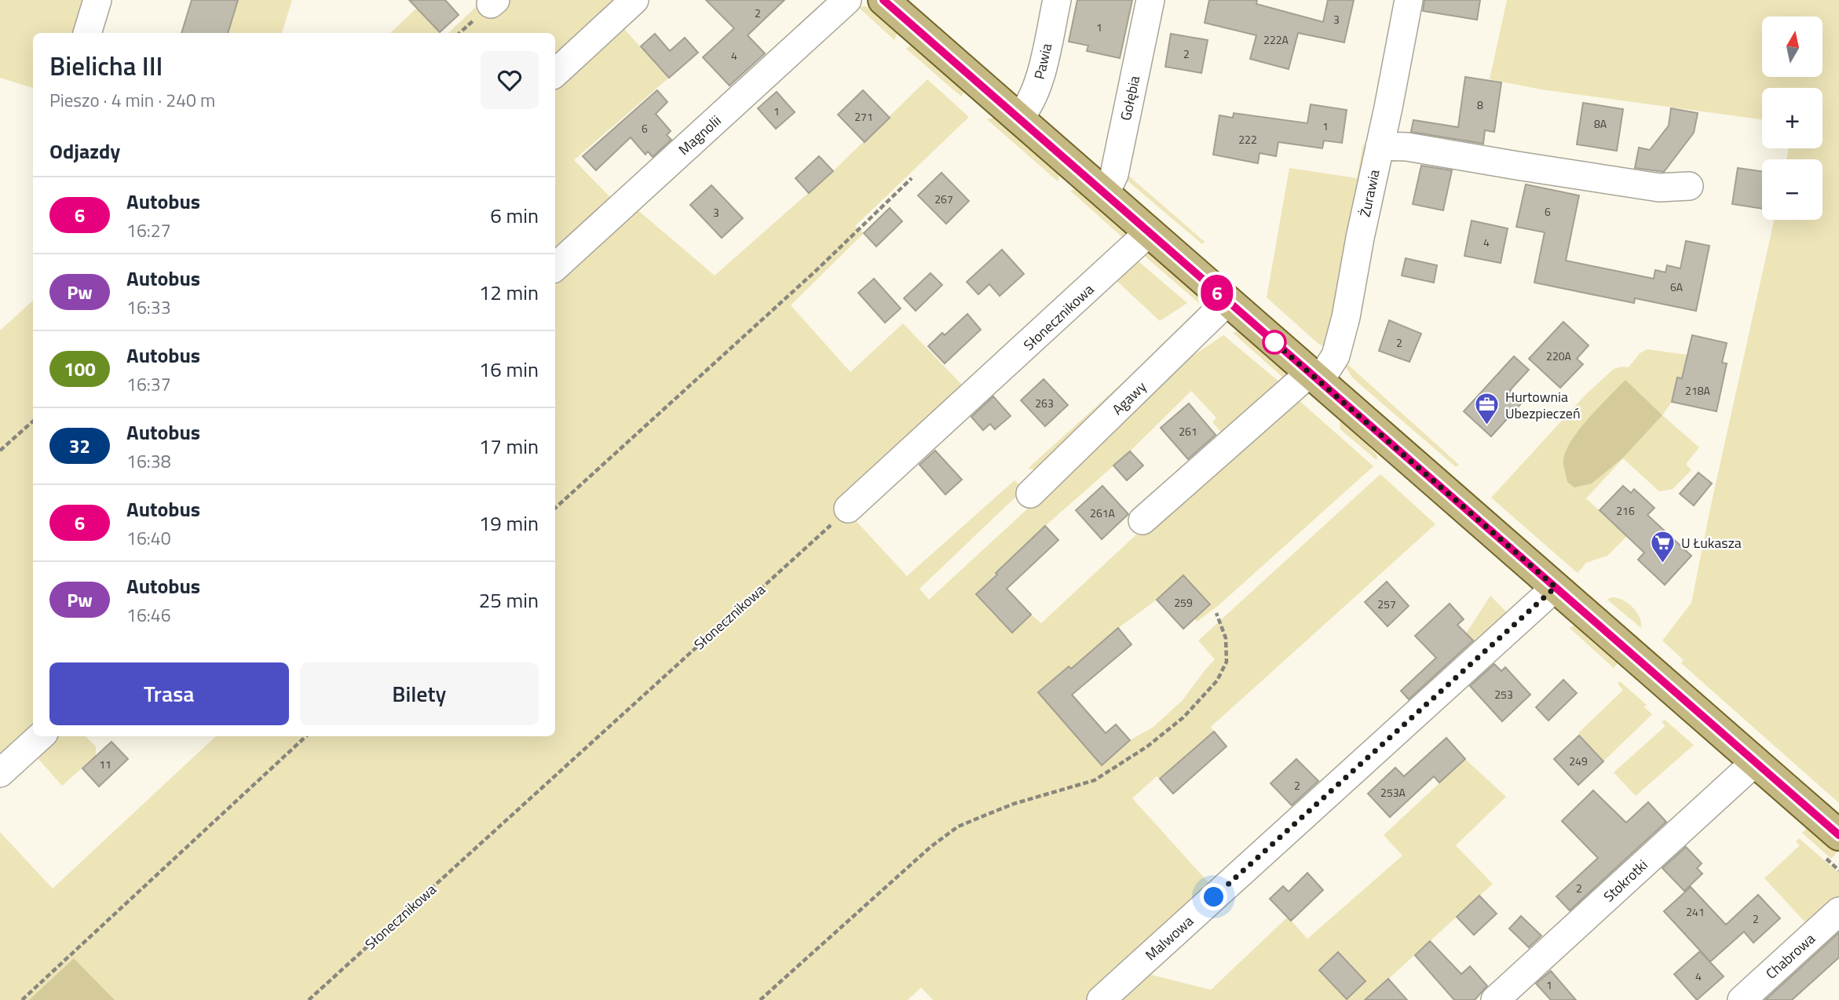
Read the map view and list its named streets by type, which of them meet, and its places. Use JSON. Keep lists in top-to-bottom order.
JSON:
{
  "streets": {
    "street": [
      "Pawia",
      "Gołębia",
      "Magnolii",
      "Żurawia",
      "Słonecznikowa",
      "Agawy",
      "Stokrotki",
      "Malwowa",
      "Chabrowa"
    ]
  },
  "places": {
    "office": ["Hurtownia Ubezpieczeń"],
    "supermarket": ["U Łukasza"]
  },
  "lines": ["bus line 6"],
  "house_numbers": [
    "2",
    "3",
    "1",
    "222A",
    "2",
    "4",
    "8",
    "1",
    "271",
    "8A",
    "1",
    "6",
    "222",
    "267",
    "6",
    "3",
    "4",
    "6A",
    "2",
    "220A",
    "218A",
    "263",
    "261",
    "216",
    "261A",
    "259",
    "257",
    "253",
    "249",
    "11",
    "2",
    "253A",
    "2",
    "241",
    "2",
    "4",
    "1"
  ],
  "north": "top",
  "page": {
    "on_map": "6",
    "map_buttons": ["+", "−"],
    "heading": [
      ["Bielicha III", "Pieszo · 4 min · 240 m"],
      "Odjazdy"
    ],
    "list": [
      {
        "mark": "6",
        "name": "Autobus",
        "note": "16:27",
        "value": "6 min"
      },
      {
        "mark": "Pw",
        "name": "Autobus",
        "note": "16:33",
        "value": "12 min"
      },
      {
        "mark": "100",
        "name": "Autobus",
        "note": "16:37",
        "value": "16 min"
      },
      {
        "mark": "32",
        "name": "Autobus",
        "note": "16:38",
        "value": "17 min"
      },
      {
        "mark": "6",
        "name": "Autobus",
        "note": "16:40",
        "value": "19 min"
      },
      {
        "mark": "Pw",
        "name": "Autobus",
        "note": "16:46",
        "value": "25 min"
      }
    ],
    "buttons": ["Trasa", "Bilety"]
  }
}
